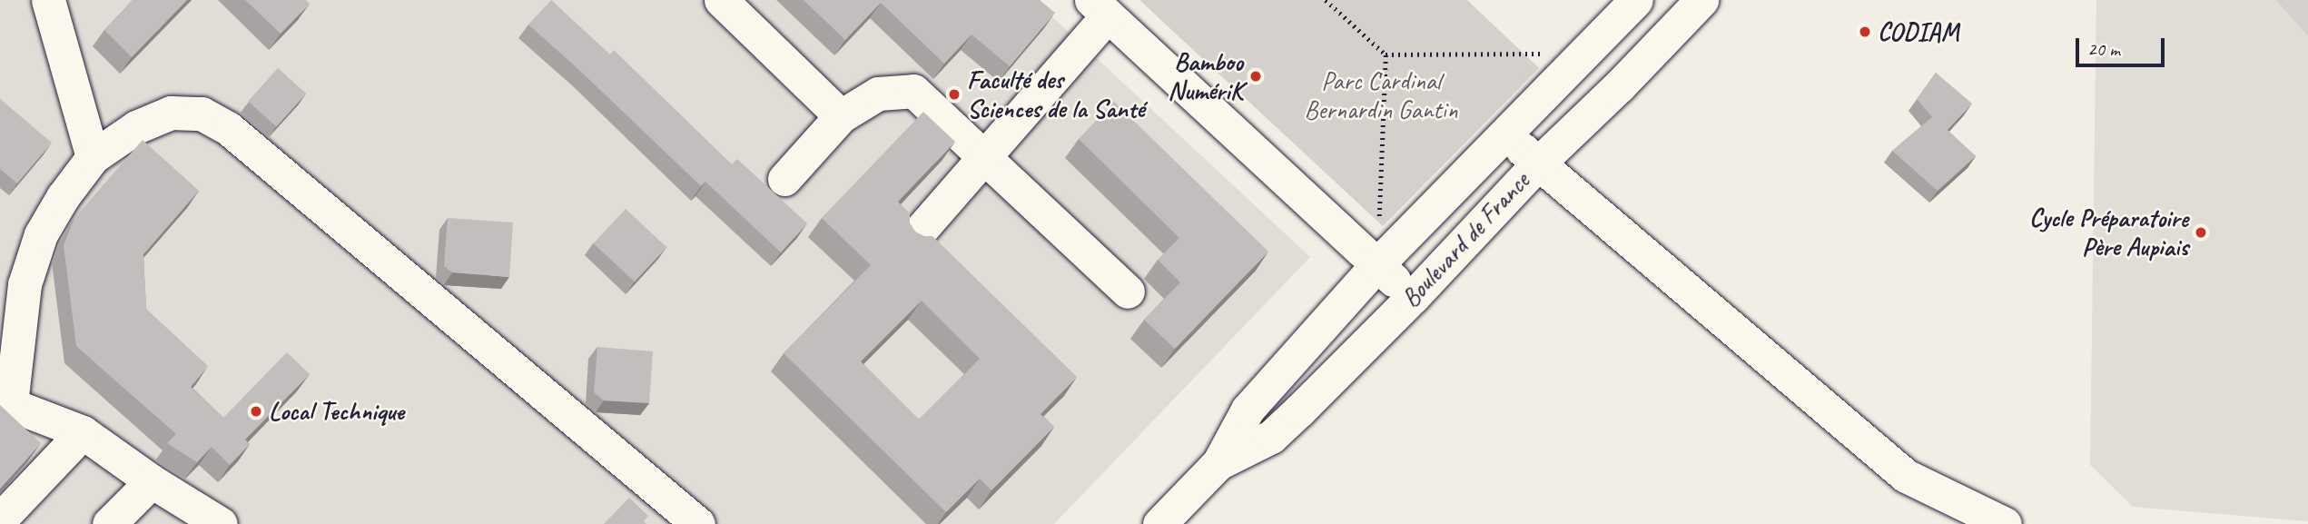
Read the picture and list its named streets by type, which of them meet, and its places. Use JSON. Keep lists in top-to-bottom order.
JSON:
{
  "streets": {
    "street": ["Boulevard de France"]
  },
  "parks": ["Parc Cardinal Bernardin Gantin"],
  "places": [
    "CODIAM",
    "Bamboo NumériK",
    "Faculté des Sciences de la Santé",
    "Cycle Préparatoire Père Aupiais",
    "Local Technique"
  ],
  "scale_bar": "20 m"
}
